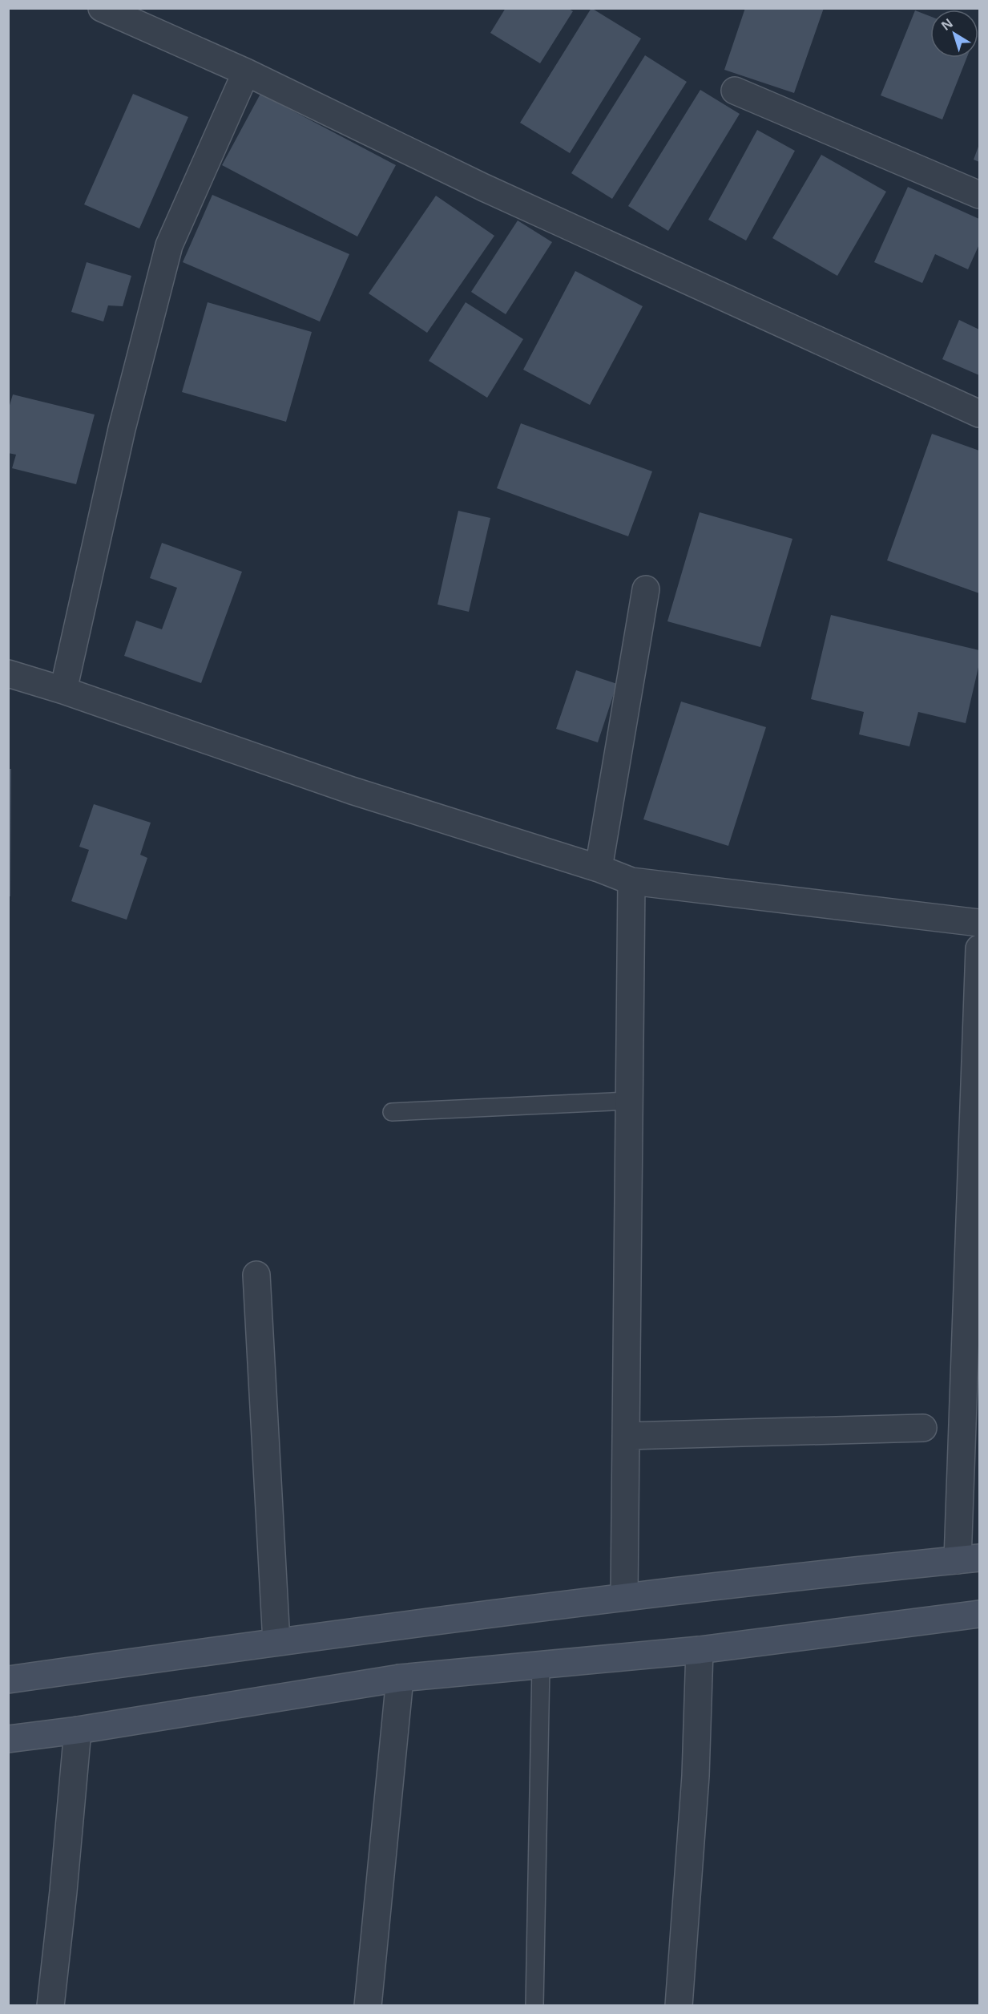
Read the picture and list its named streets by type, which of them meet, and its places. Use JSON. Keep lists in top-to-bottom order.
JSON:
{
  "north": "top left"
}
